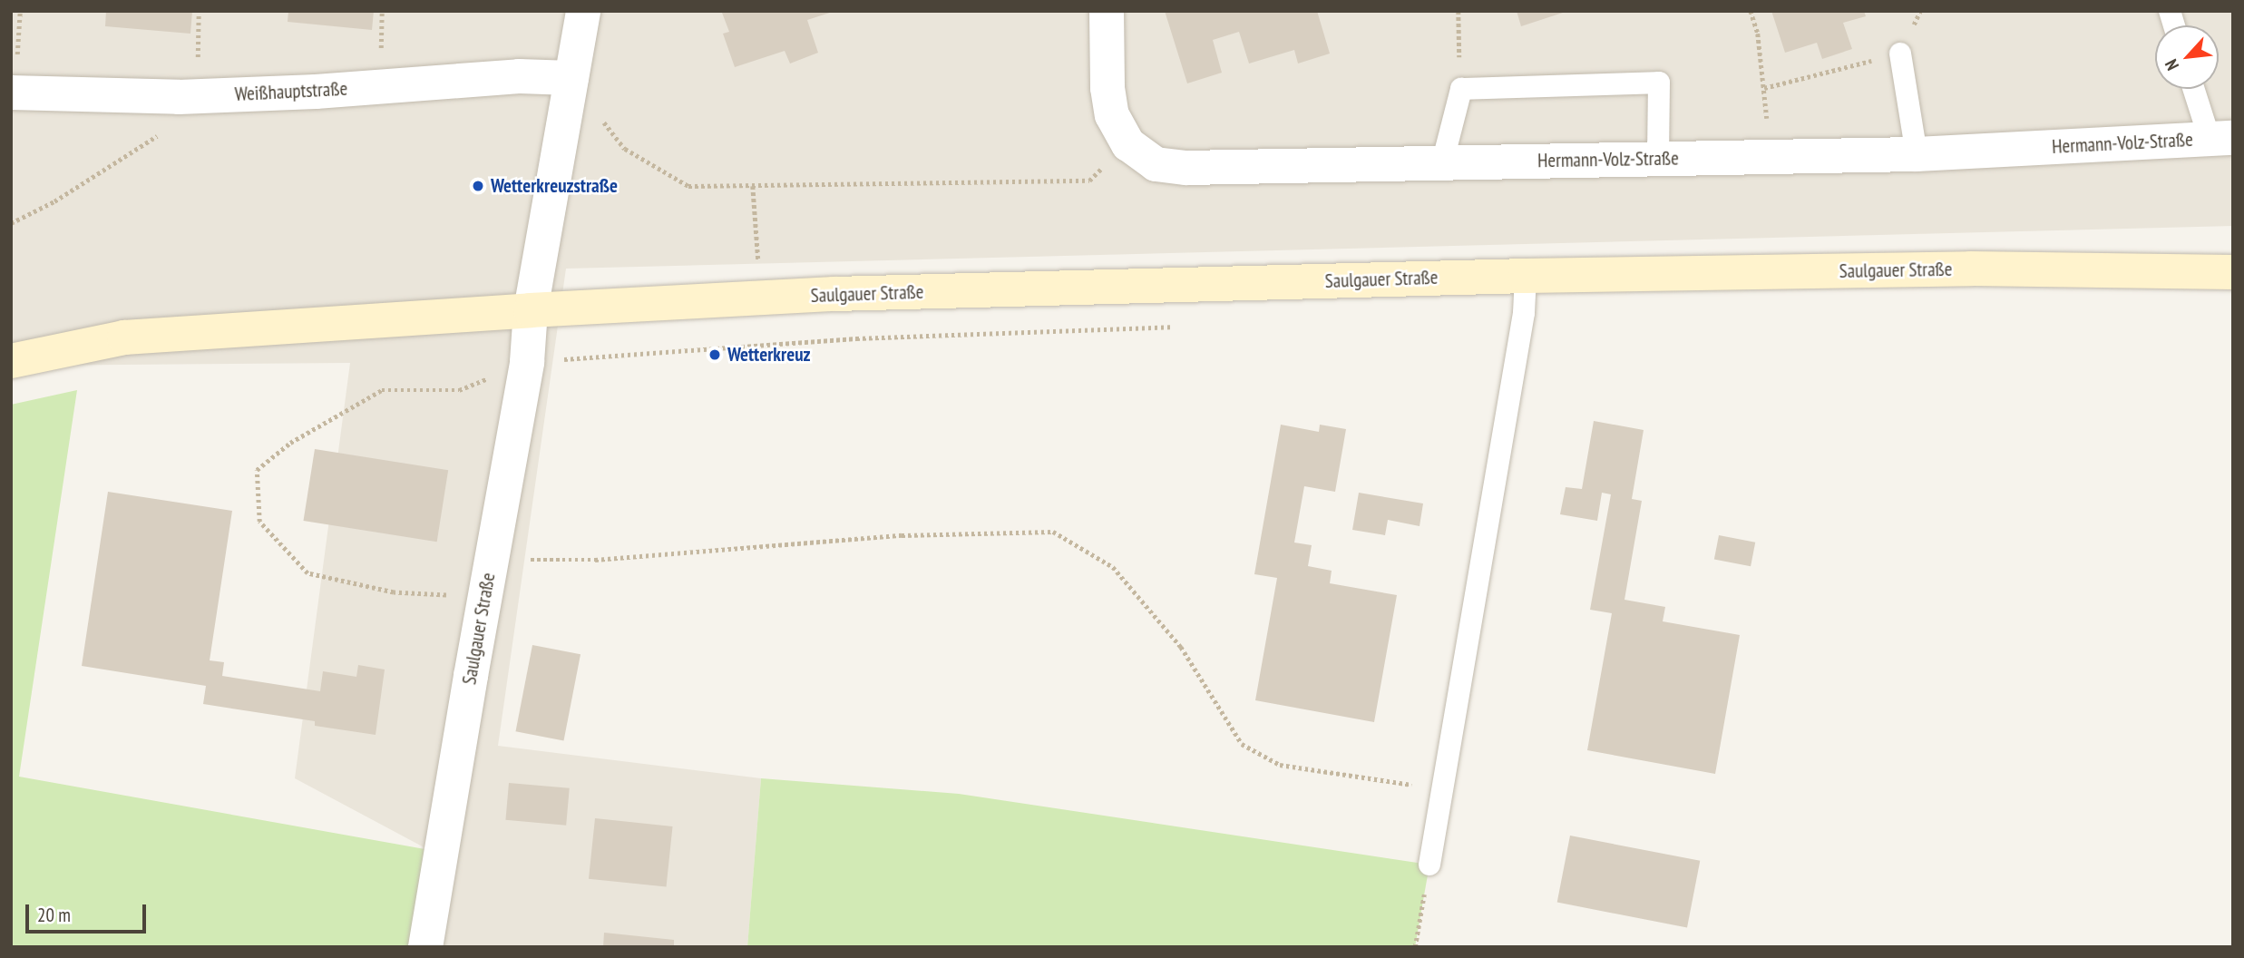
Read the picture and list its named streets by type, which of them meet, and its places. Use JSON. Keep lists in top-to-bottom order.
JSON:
{
  "streets": {
    "main road": ["Saulgauer Straße"],
    "street": ["Weißhauptstraße", "Hermann-Volz-Straße"]
  },
  "places": ["Wetterkreuzstraße", "Wetterkreuz"],
  "scale_bar": "20 m",
  "north": "bottom left"
}
